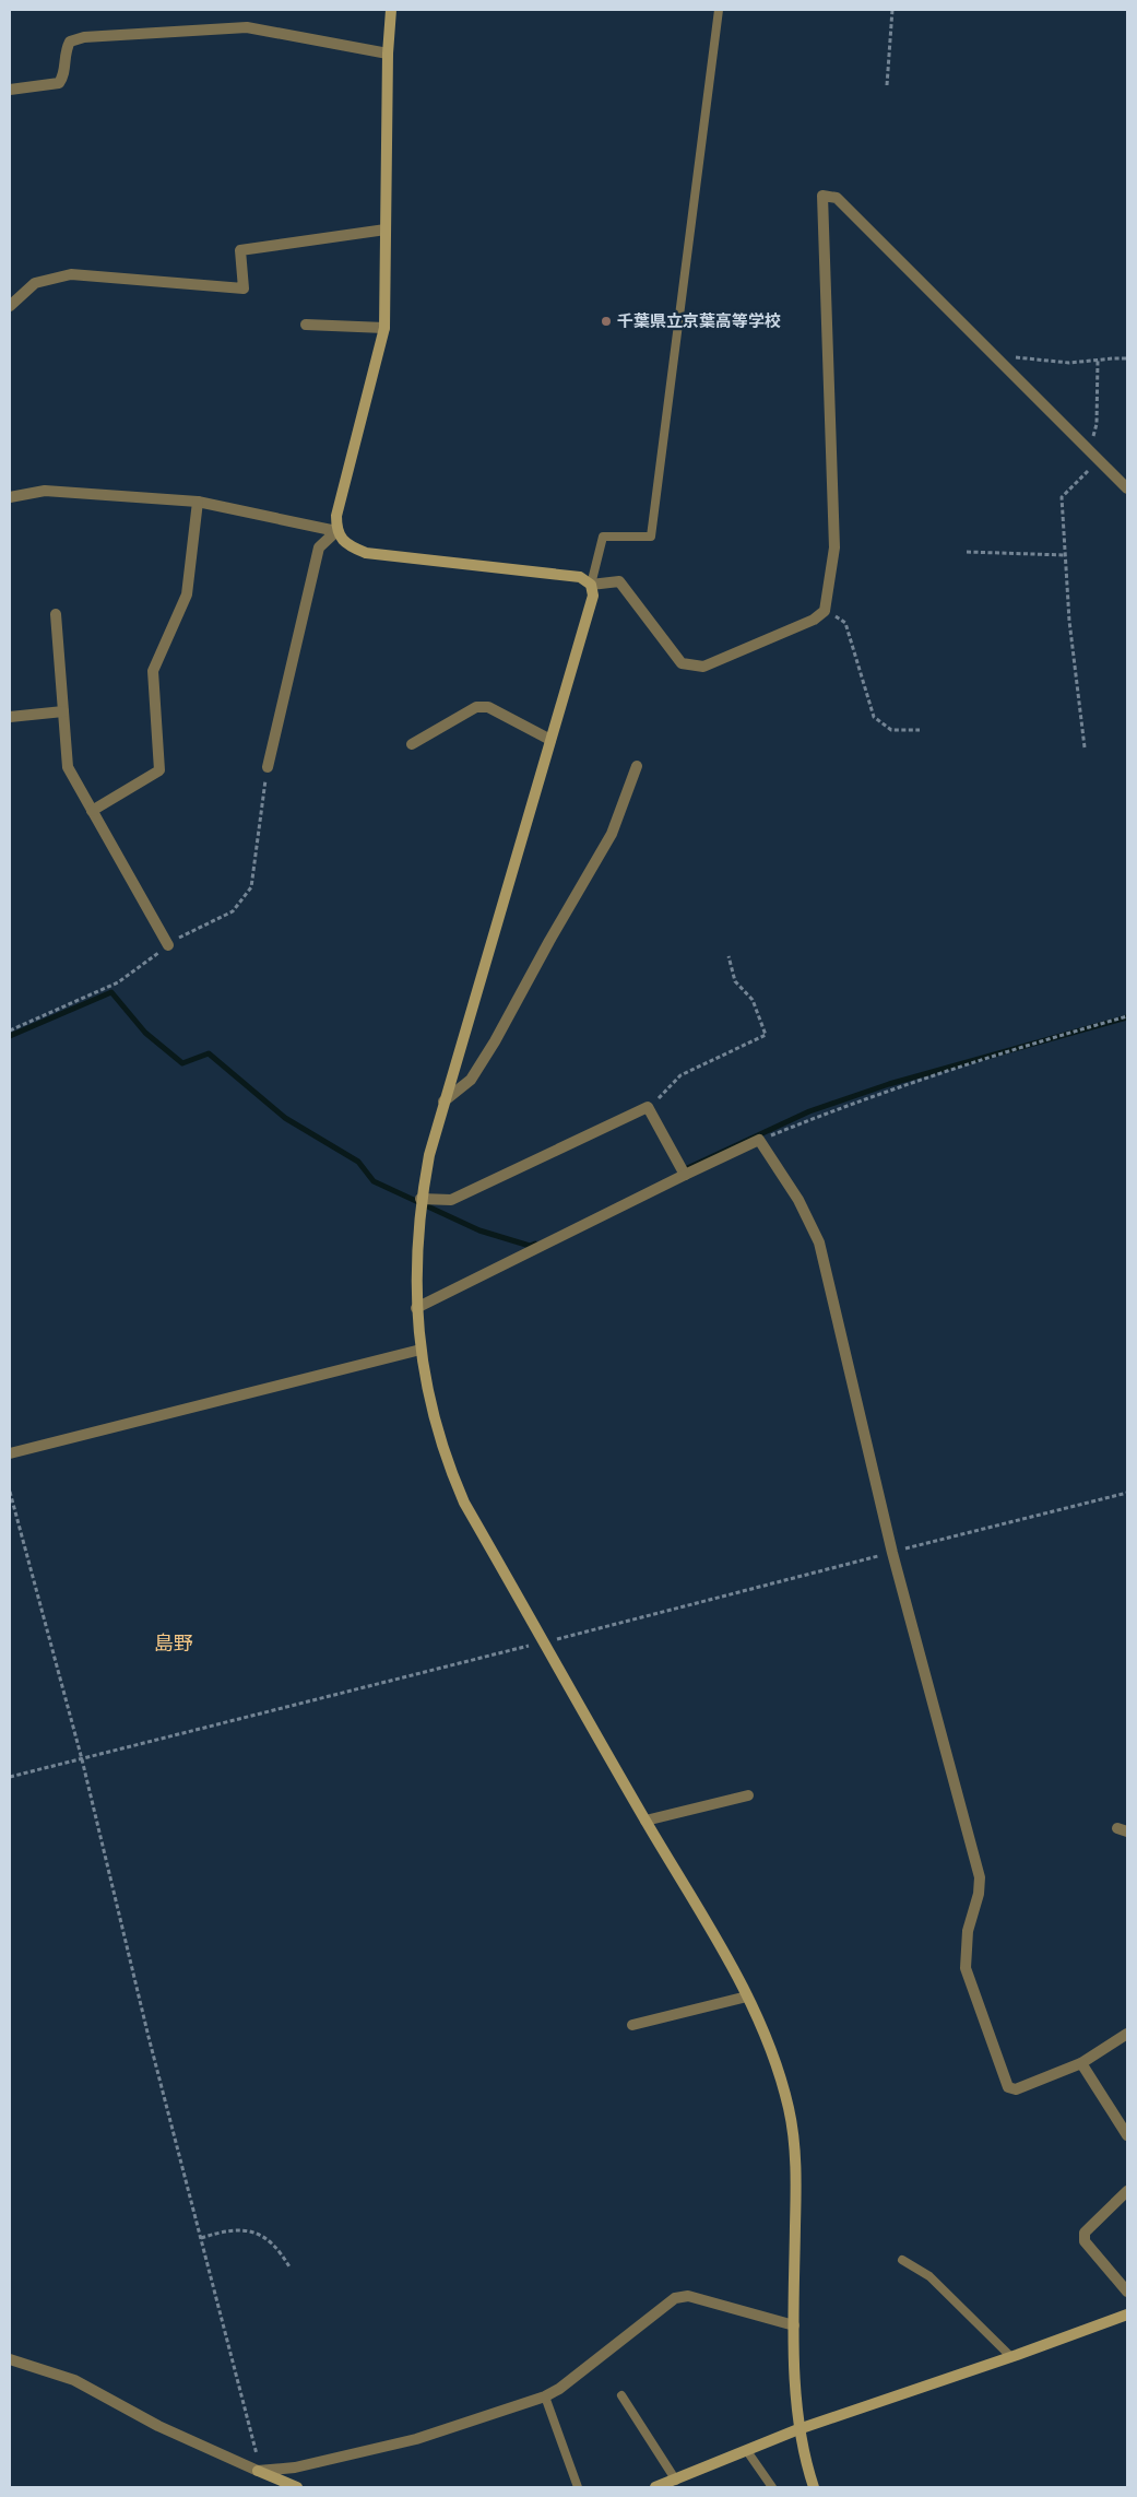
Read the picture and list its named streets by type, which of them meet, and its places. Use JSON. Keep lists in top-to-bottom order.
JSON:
{
  "districts": ["島野"],
  "places": ["千葉県立京葉高等学校"]
}
